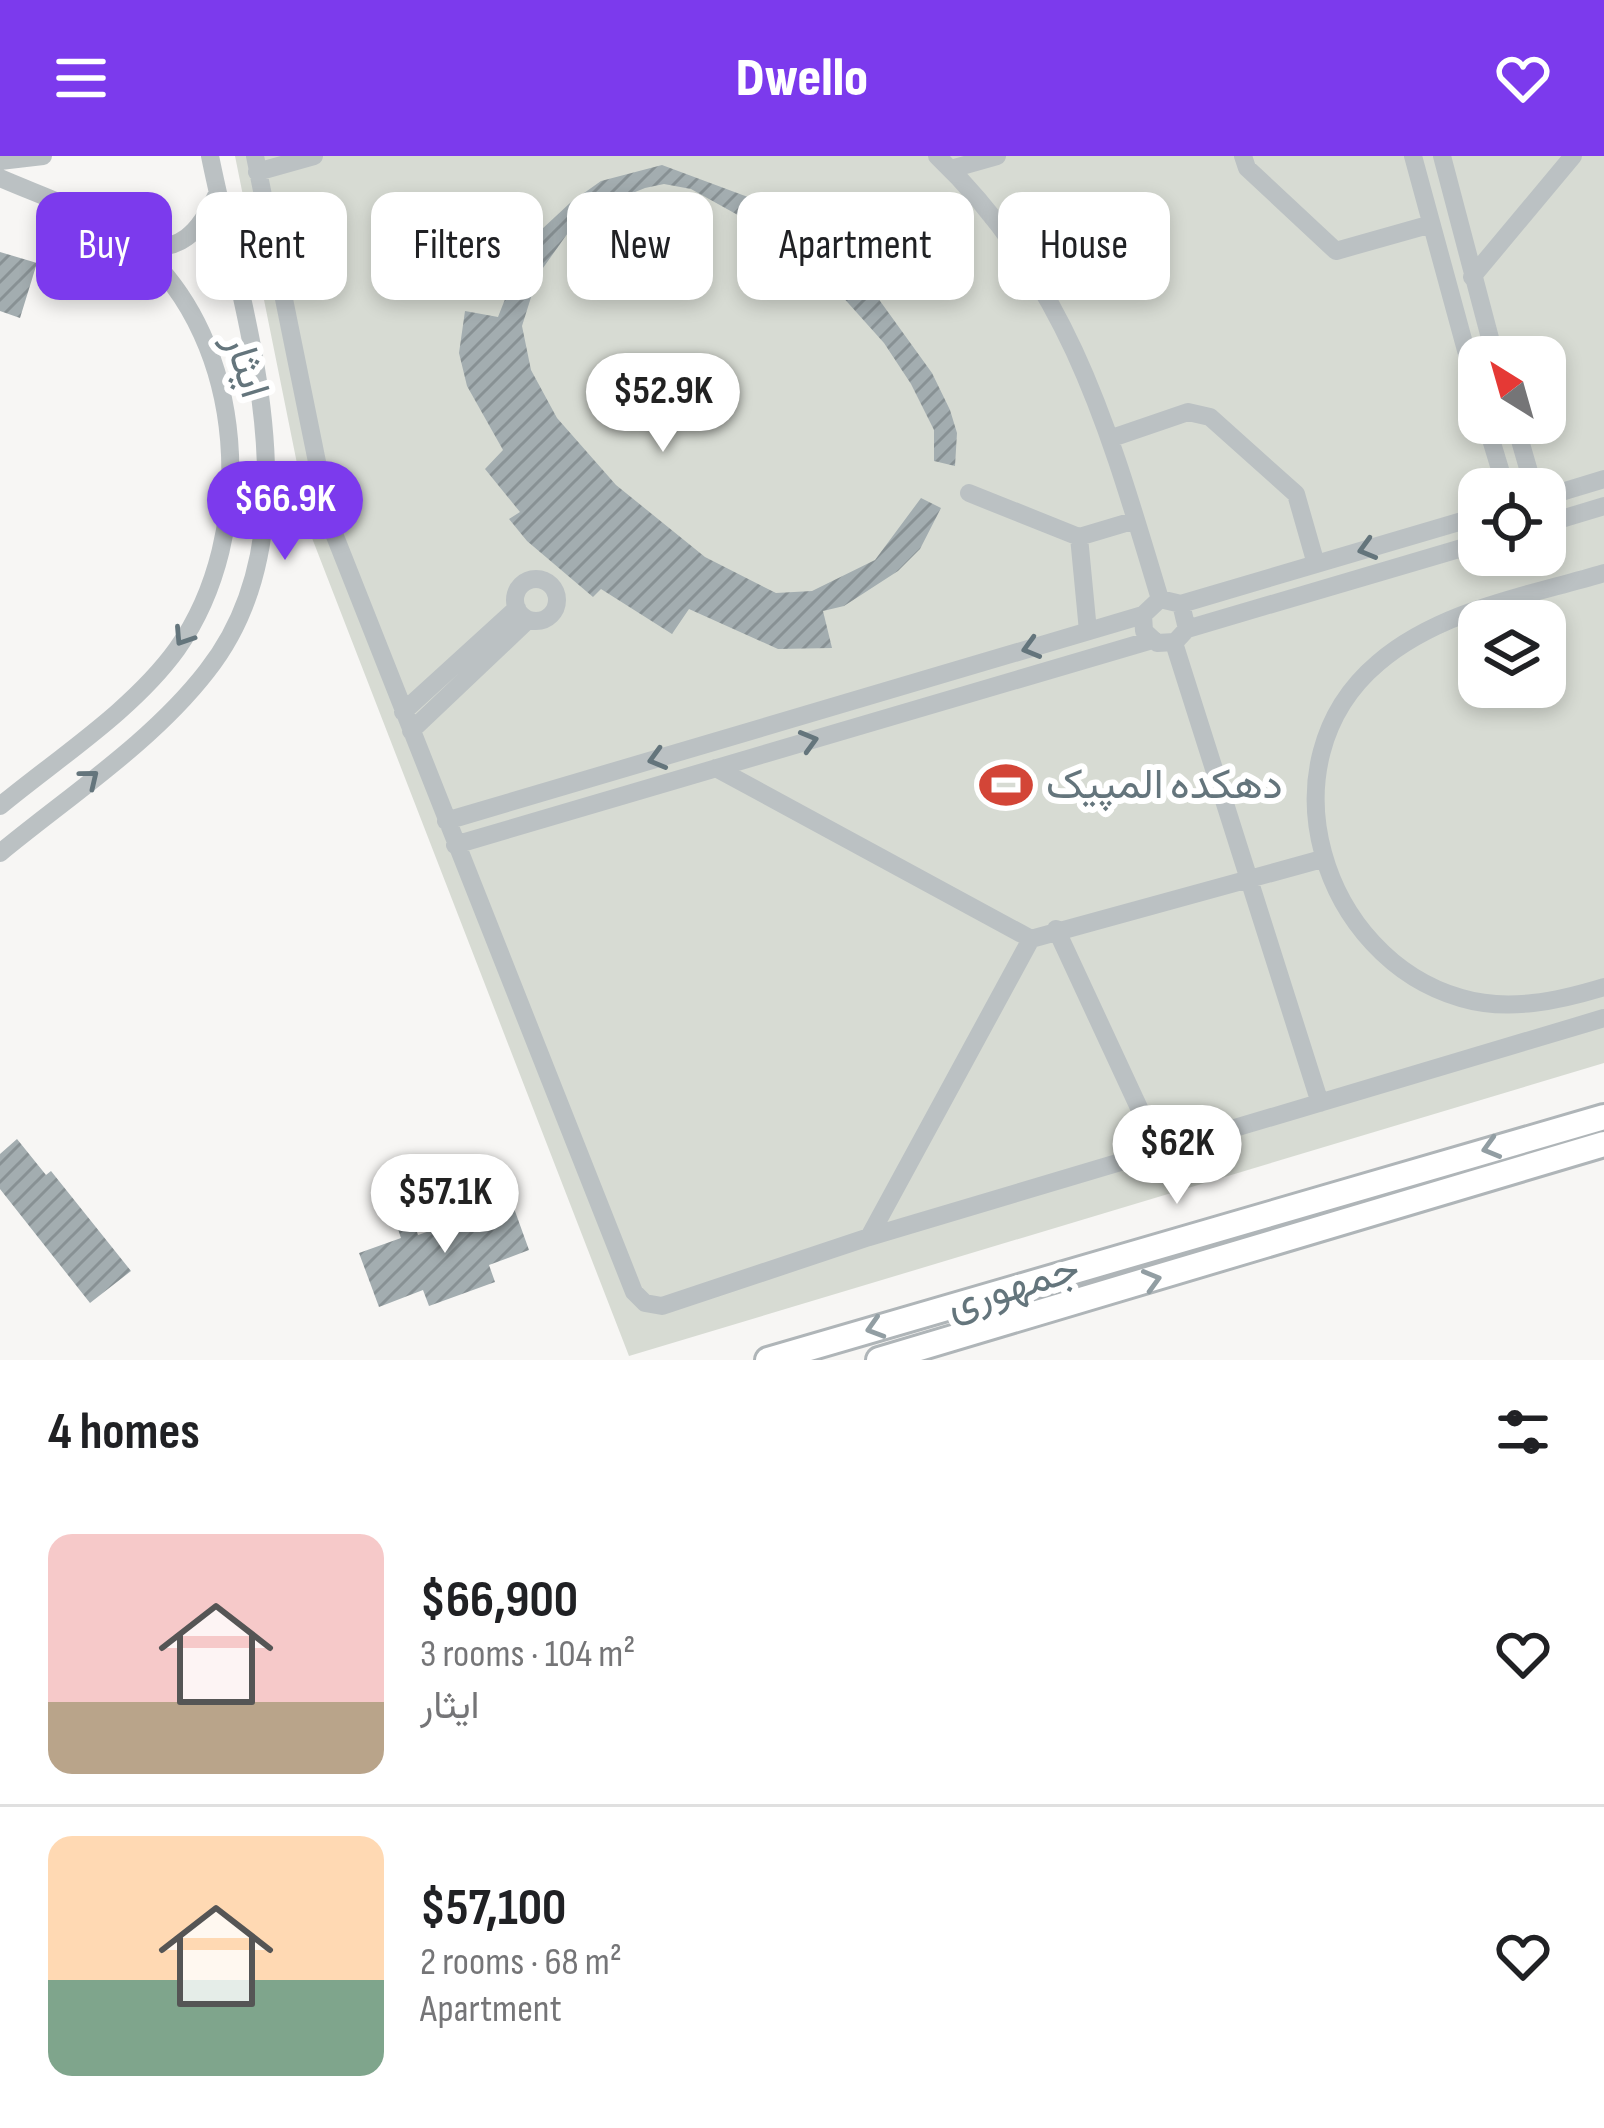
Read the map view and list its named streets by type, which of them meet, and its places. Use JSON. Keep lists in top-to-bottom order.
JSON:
{
  "streets": {
    "main road": ["جمهوری"],
    "street": ["ایثار"]
  },
  "places": {
    "sports": ["دهکده المپیک"]
  },
  "north": "top left",
  "page": {
    "header": "Dwello",
    "chip": [
      "Buy",
      "Rent",
      "Filters",
      "New",
      "Apartment",
      "House"
    ],
    "price": [
      "$52.9K",
      "$66.9K",
      "$62K",
      "$57.1K"
    ],
    "heading": "4 homes",
    "list": [
      {
        "name": "$66,900",
        "note": "3 rooms · 104 m² · ایثار"
      },
      {
        "name": "$57,100",
        "note": "2 rooms · 68 m² · Apartment"
      }
    ]
  }
}
